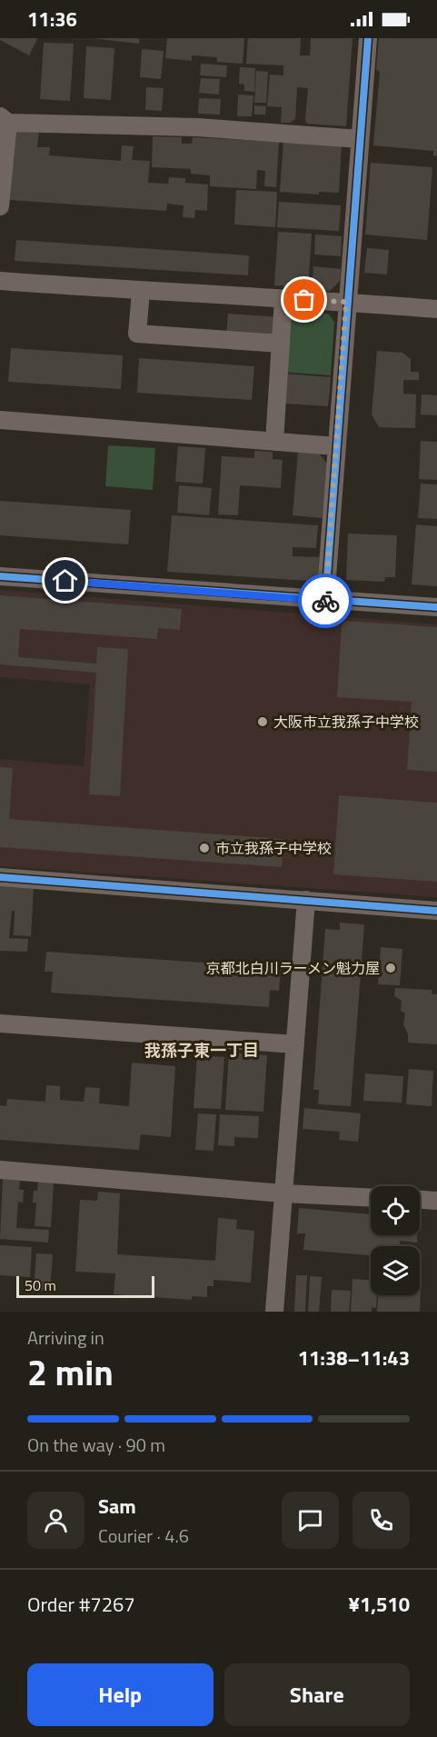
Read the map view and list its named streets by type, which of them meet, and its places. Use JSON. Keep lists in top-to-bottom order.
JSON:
{
  "districts": ["我孫子東一丁目"],
  "places": ["大阪市立我孫子中学校", "市立我孫子中学校", "京都北白川ラーメン魁力屋"],
  "scale_bar": "50 m",
  "page": {
    "status": "11:36",
    "scale": "50 m",
    "heading": ["2 min", "Arriving in", "11:38–11:43"],
    "panel": [
      "Sam",
      "Courier · 4.6",
      "Order #7267",
      "¥1,510"
    ],
    "bar": "On the way · 90 m",
    "buttons": ["Help", "Share"]
  }
}
